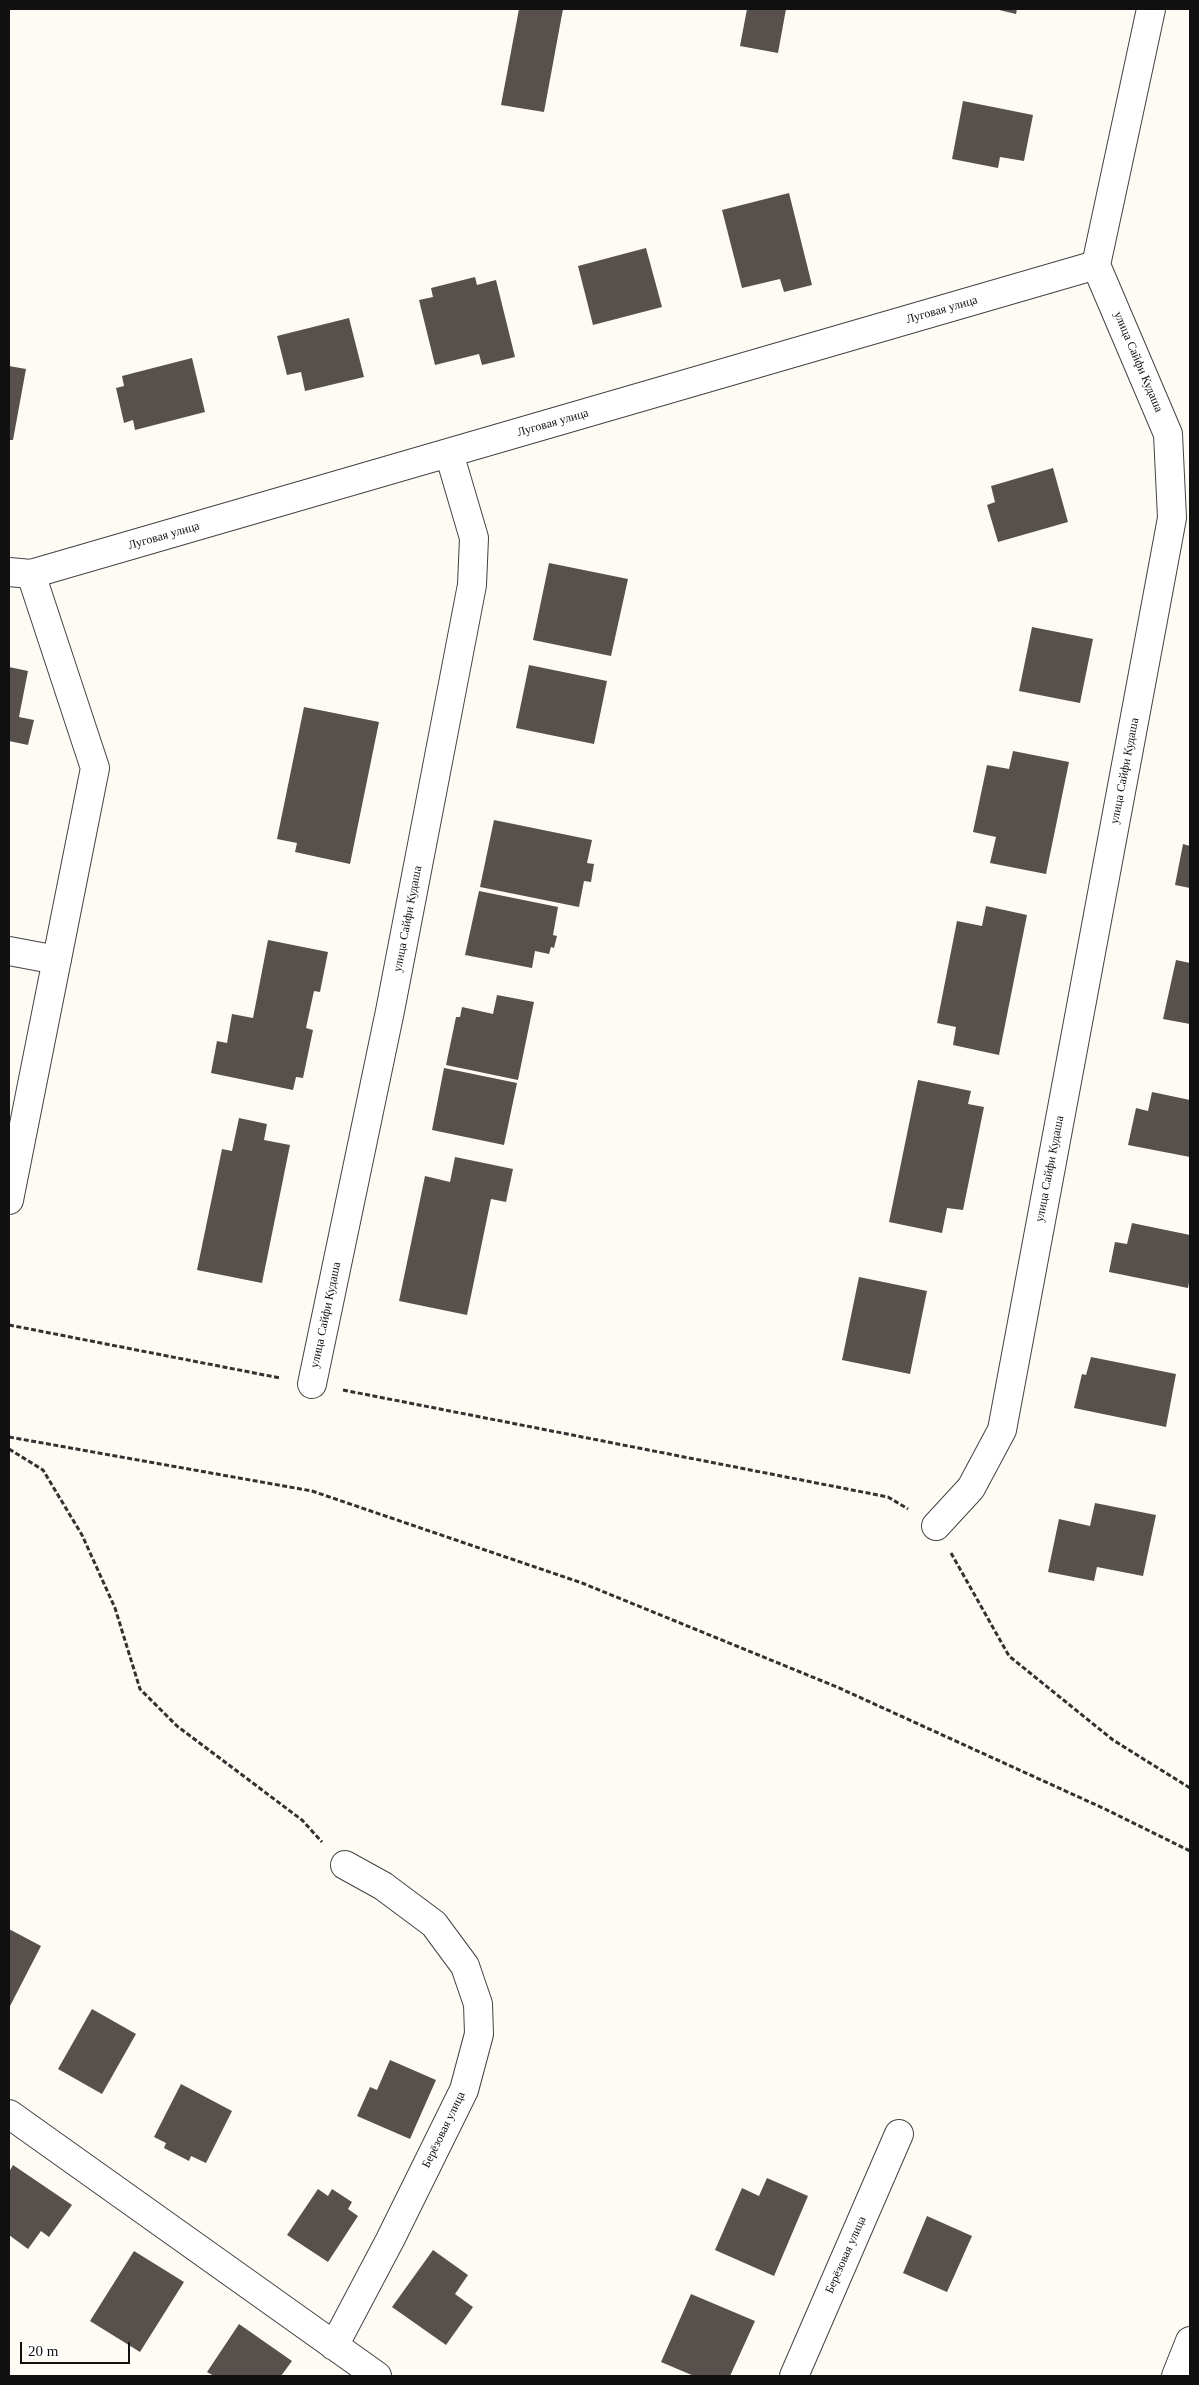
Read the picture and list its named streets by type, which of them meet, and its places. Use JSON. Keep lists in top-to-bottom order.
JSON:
{
  "streets": {
    "street": ["Луговая улица", "улица Сайфи Кудаша", "Берёзовая улица"]
  },
  "crossings": [
    ["Луговая улица", "улица Сайфи Кудаша"]
  ],
  "scale_bar": "20 m"
}
